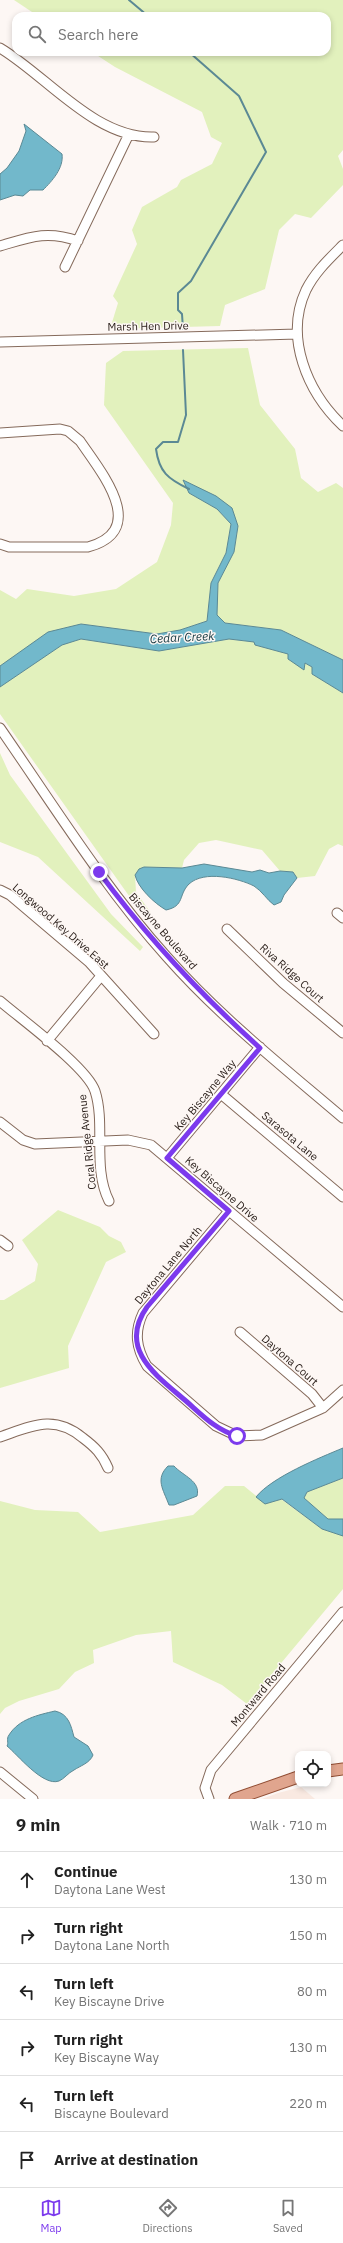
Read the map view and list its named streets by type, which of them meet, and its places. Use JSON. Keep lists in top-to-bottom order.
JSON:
{
  "streets": {
    "street": [
      "Marsh Hen Drive",
      "Longwood Key Drive East",
      "Biscayne Boulevard",
      "Riva Ridge Court",
      "Key Biscayne Way",
      "Sarasota Lane",
      "Coral Ridge Avenue",
      "Key Biscayne Drive",
      "Daytona Lane North",
      "Daytona Court",
      "Montward Road"
    ]
  },
  "crossings": [
    ["Biscayne Boulevard", "Key Biscayne Way"],
    ["Key Biscayne Way", "Sarasota Lane"],
    ["Key Biscayne Way", "Key Biscayne Drive"],
    ["Coral Ridge Avenue", "Key Biscayne Drive"],
    ["Key Biscayne Drive", "Daytona Lane North"],
    ["Daytona Lane North", "Daytona Court"]
  ],
  "water": ["Cedar Creek"],
  "page": {
    "search": "Search here",
    "heading": ["9 min", "Walk · 710 m"],
    "list": [
      ["Continue", "Daytona Lane West", "130 m"],
      ["Turn right", "Daytona Lane North", "150 m"],
      ["Turn left", "Key Biscayne Drive", "80 m"],
      ["Turn right", "Key Biscayne Way", "130 m"],
      ["Turn left", "Biscayne Boulevard", "220 m"],
      "Arrive at destination"
    ],
    "nav": ["Map", "Directions", "Saved"]
  }
}
